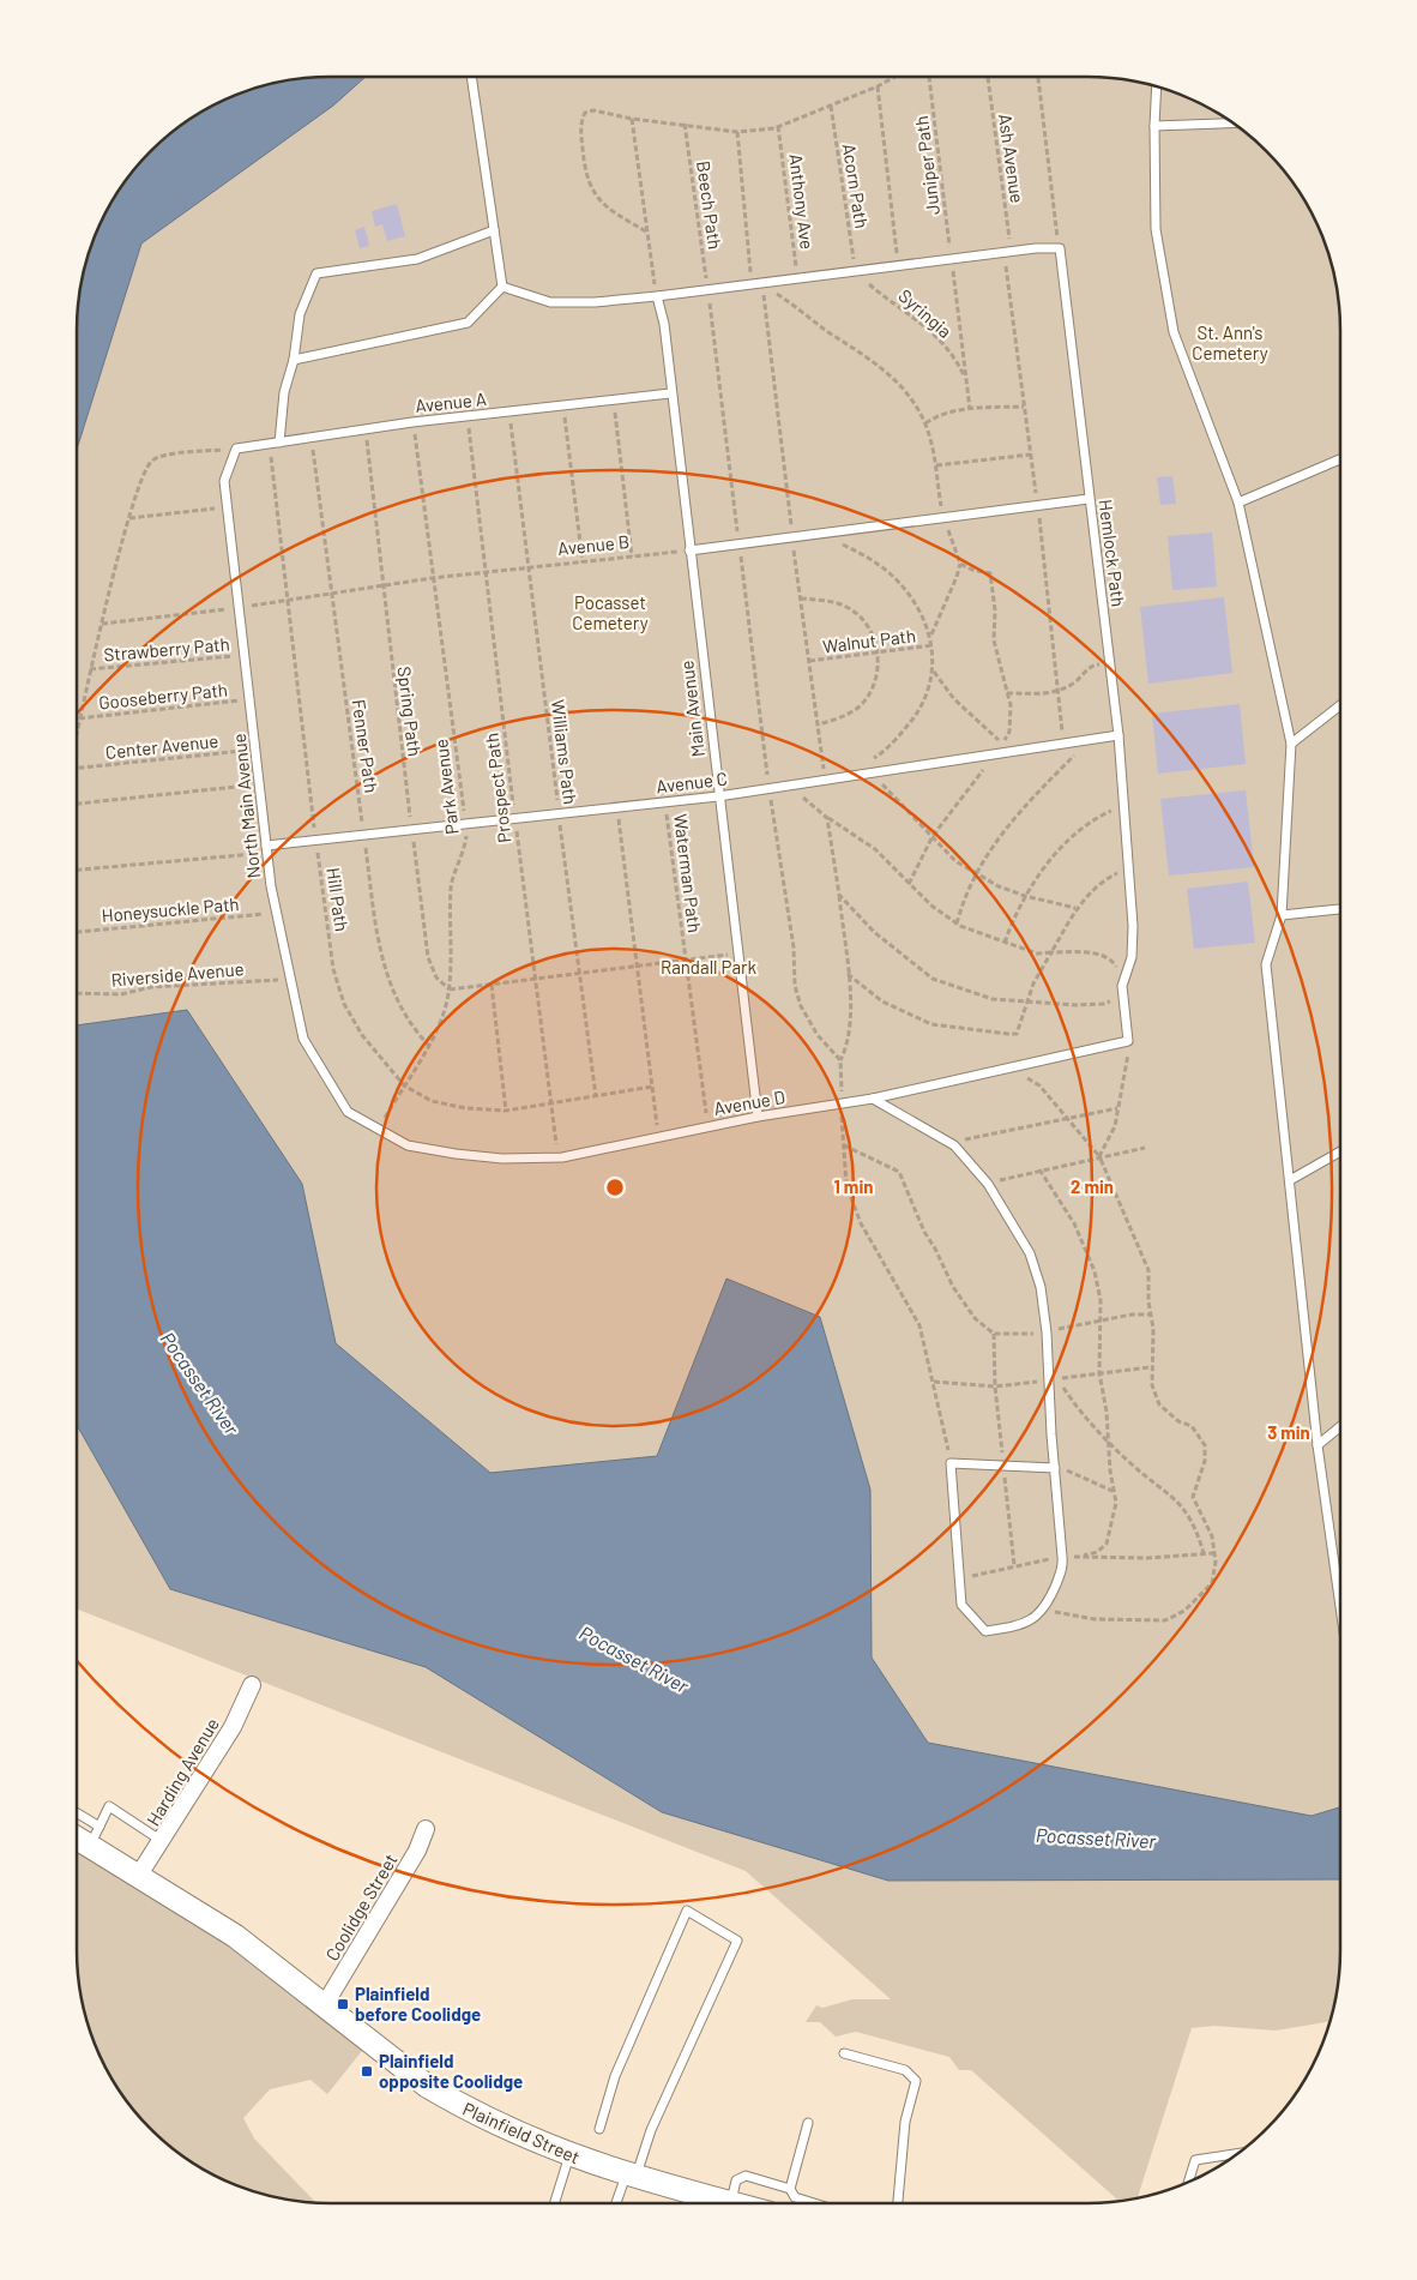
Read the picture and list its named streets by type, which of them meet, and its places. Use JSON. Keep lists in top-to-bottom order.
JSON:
{
  "streets": {
    "main road": ["Plainfield Street"],
    "street": ["Harding Avenue", "Coolidge Street"],
    "lane": [
      "Avenue A",
      "Hemlock Path",
      "Main Avenue",
      "Avenue C",
      "North Main Avenue",
      "Avenue D"
    ],
    "path": [
      "Ash Avenue",
      "Juniper Path",
      "Acorn Path",
      "Anthony Ave",
      "Beech Path",
      "Syringia",
      "Avenue B",
      "Walnut Path",
      "Strawberry Path",
      "Gooseberry Path",
      "Spring Path",
      "Center Avenue",
      "Fenner Path",
      "Williams Path",
      "Park Avenue",
      "Prospect Path",
      "Waterman Path",
      "Hill Path",
      "Honeysuckle Path",
      "Riverside Avenue"
    ]
  },
  "crossings": [
    ["Juniper Path", "Syringia"],
    ["Acorn Path", "Syringia"],
    ["Beech Path", "Avenue C"],
    ["Avenue A", "Main Avenue"],
    ["Avenue A", "Spring Path"],
    ["Avenue A", "Fenner Path"],
    ["Avenue A", "Williams Path"],
    ["Avenue A", "Park Avenue"],
    ["Avenue A", "Prospect Path"],
    ["Avenue A", "North Main Avenue"],
    ["Avenue A", "Hill Path"],
    ["Avenue B", "Main Avenue"],
    ["Avenue B", "Spring Path"],
    ["Avenue B", "Fenner Path"],
    ["Avenue B", "Williams Path"],
    ["Avenue B", "Park Avenue"],
    ["Avenue B", "Prospect Path"],
    ["Avenue B", "North Main Avenue"],
    ["Avenue B", "Hill Path"],
    ["Hemlock Path", "Avenue C"],
    ["Hemlock Path", "Avenue D"],
    ["Strawberry Path", "North Main Avenue"],
    ["Gooseberry Path", "North Main Avenue"],
    ["Main Avenue", "Avenue C"],
    ["Main Avenue", "Avenue D"],
    ["Spring Path", "Avenue C"],
    ["Spring Path", "Park Avenue"],
    ["Center Avenue", "North Main Avenue"],
    ["Fenner Path", "Avenue C"],
    ["Fenner Path", "Park Avenue"],
    ["Williams Path", "Avenue C"],
    ["Williams Path", "Hill Path"],
    ["Avenue C", "Park Avenue"],
    ["Avenue C", "Prospect Path"],
    ["Avenue C", "North Main Avenue"],
    ["Avenue C", "Waterman Path"],
    ["Avenue C", "Hill Path"],
    ["Park Avenue", "North Main Avenue"],
    ["Park Avenue", "Hill Path"],
    ["Park Avenue", "Avenue D"],
    ["Prospect Path", "Hill Path"],
    ["Prospect Path", "Avenue D"],
    ["North Main Avenue", "Honeysuckle Path"],
    ["North Main Avenue", "Riverside Avenue"],
    ["North Main Avenue", "Avenue D"],
    ["Waterman Path", "Avenue D"],
    ["Harding Avenue", "Plainfield Street"],
    ["Coolidge Street", "Plainfield Street"]
  ],
  "water": ["Pocasset River"],
  "parks": ["St. Ann's Cemetery", "Pocasset Cemetery", "Randall Park"],
  "places": {
    "transit": ["Plainfield before Coolidge", "Plainfield opposite Coolidge"]
  },
  "rings": ["1 min", "2 min", "3 min"]
}
